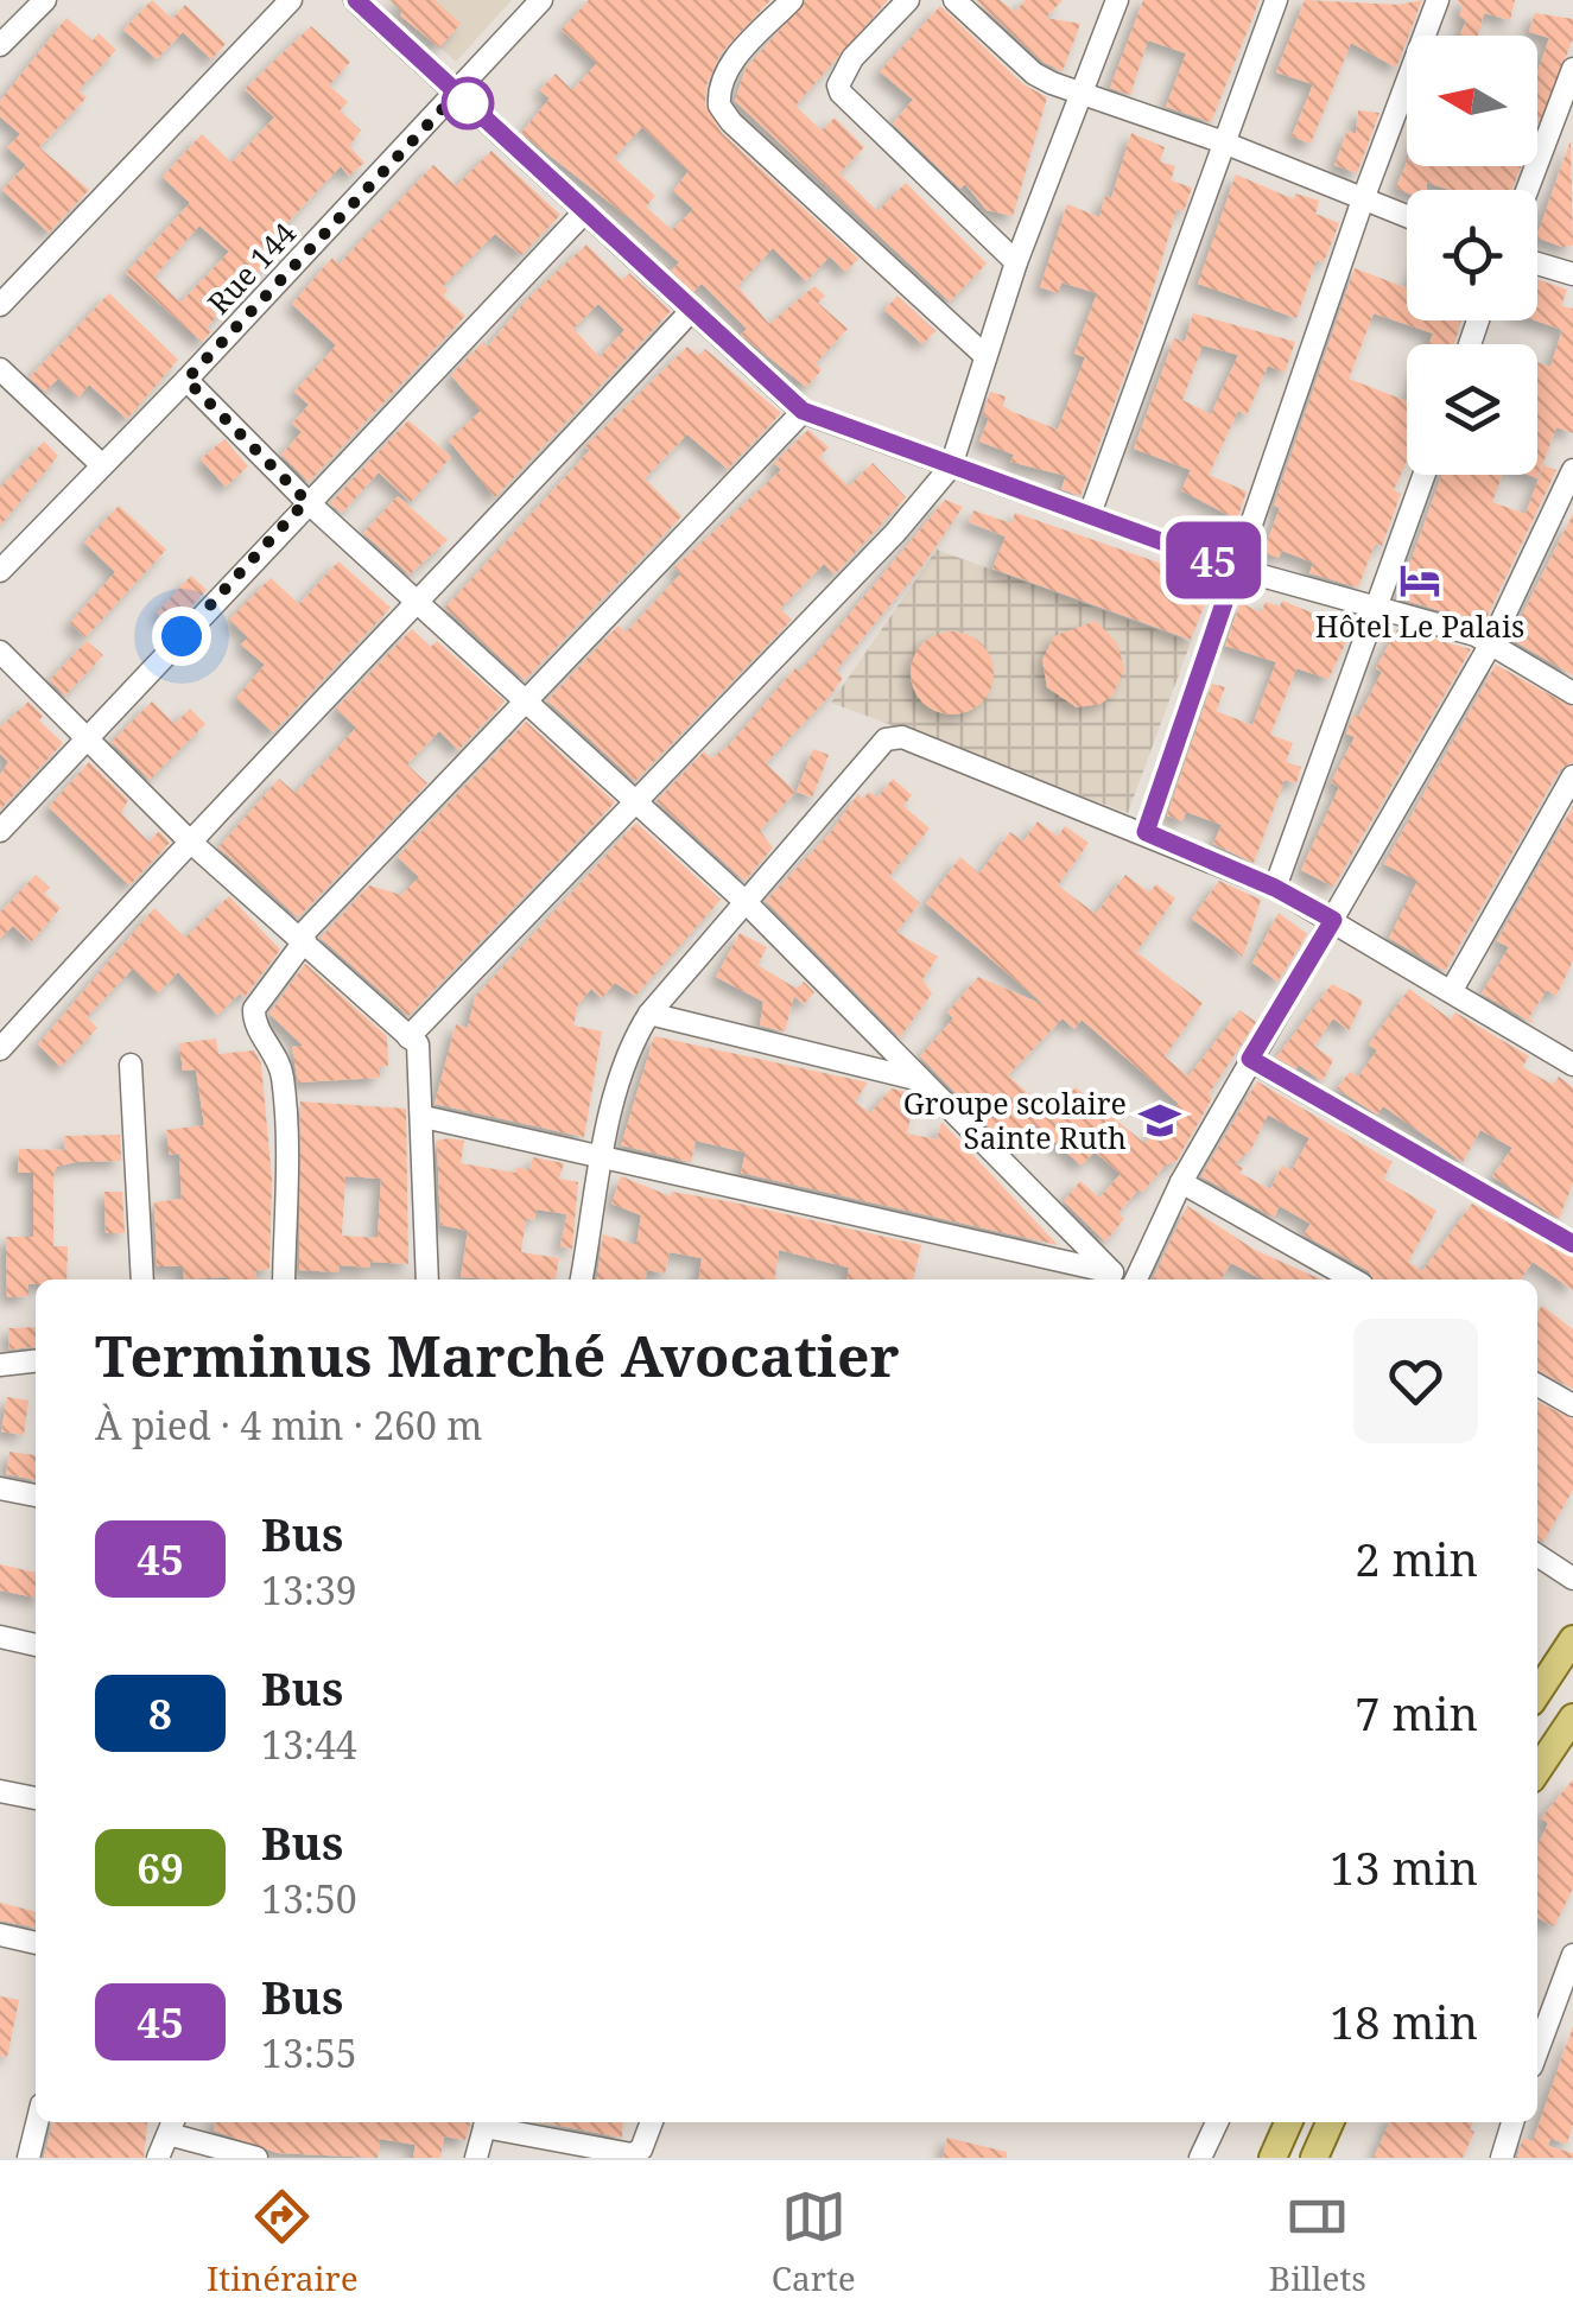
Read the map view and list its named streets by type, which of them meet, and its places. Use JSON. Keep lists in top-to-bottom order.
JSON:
{
  "streets": {
    "street": ["Rue 144"]
  },
  "places": {
    "hotel": ["Hôtel Le Palais"],
    "school or university": ["Groupe scolaire Sainte Ruth"]
  },
  "lines": ["bus line 45"],
  "north": "left",
  "page": {
    "on_map": "45",
    "heading": ["Terminus Marché Avocatier", "À pied · 4 min · 260 m"],
    "list": [
      {
        "mark": "45",
        "name": "Bus",
        "note": "13:39",
        "value": "2 min"
      },
      {
        "mark": "8",
        "name": "Bus",
        "note": "13:44",
        "value": "7 min"
      },
      {
        "mark": "69",
        "name": "Bus",
        "note": "13:50",
        "value": "13 min"
      },
      {
        "mark": "45",
        "name": "Bus",
        "note": "13:55",
        "value": "18 min"
      }
    ],
    "tabs": ["Itinéraire", "Carte", "Billets"]
  }
}
